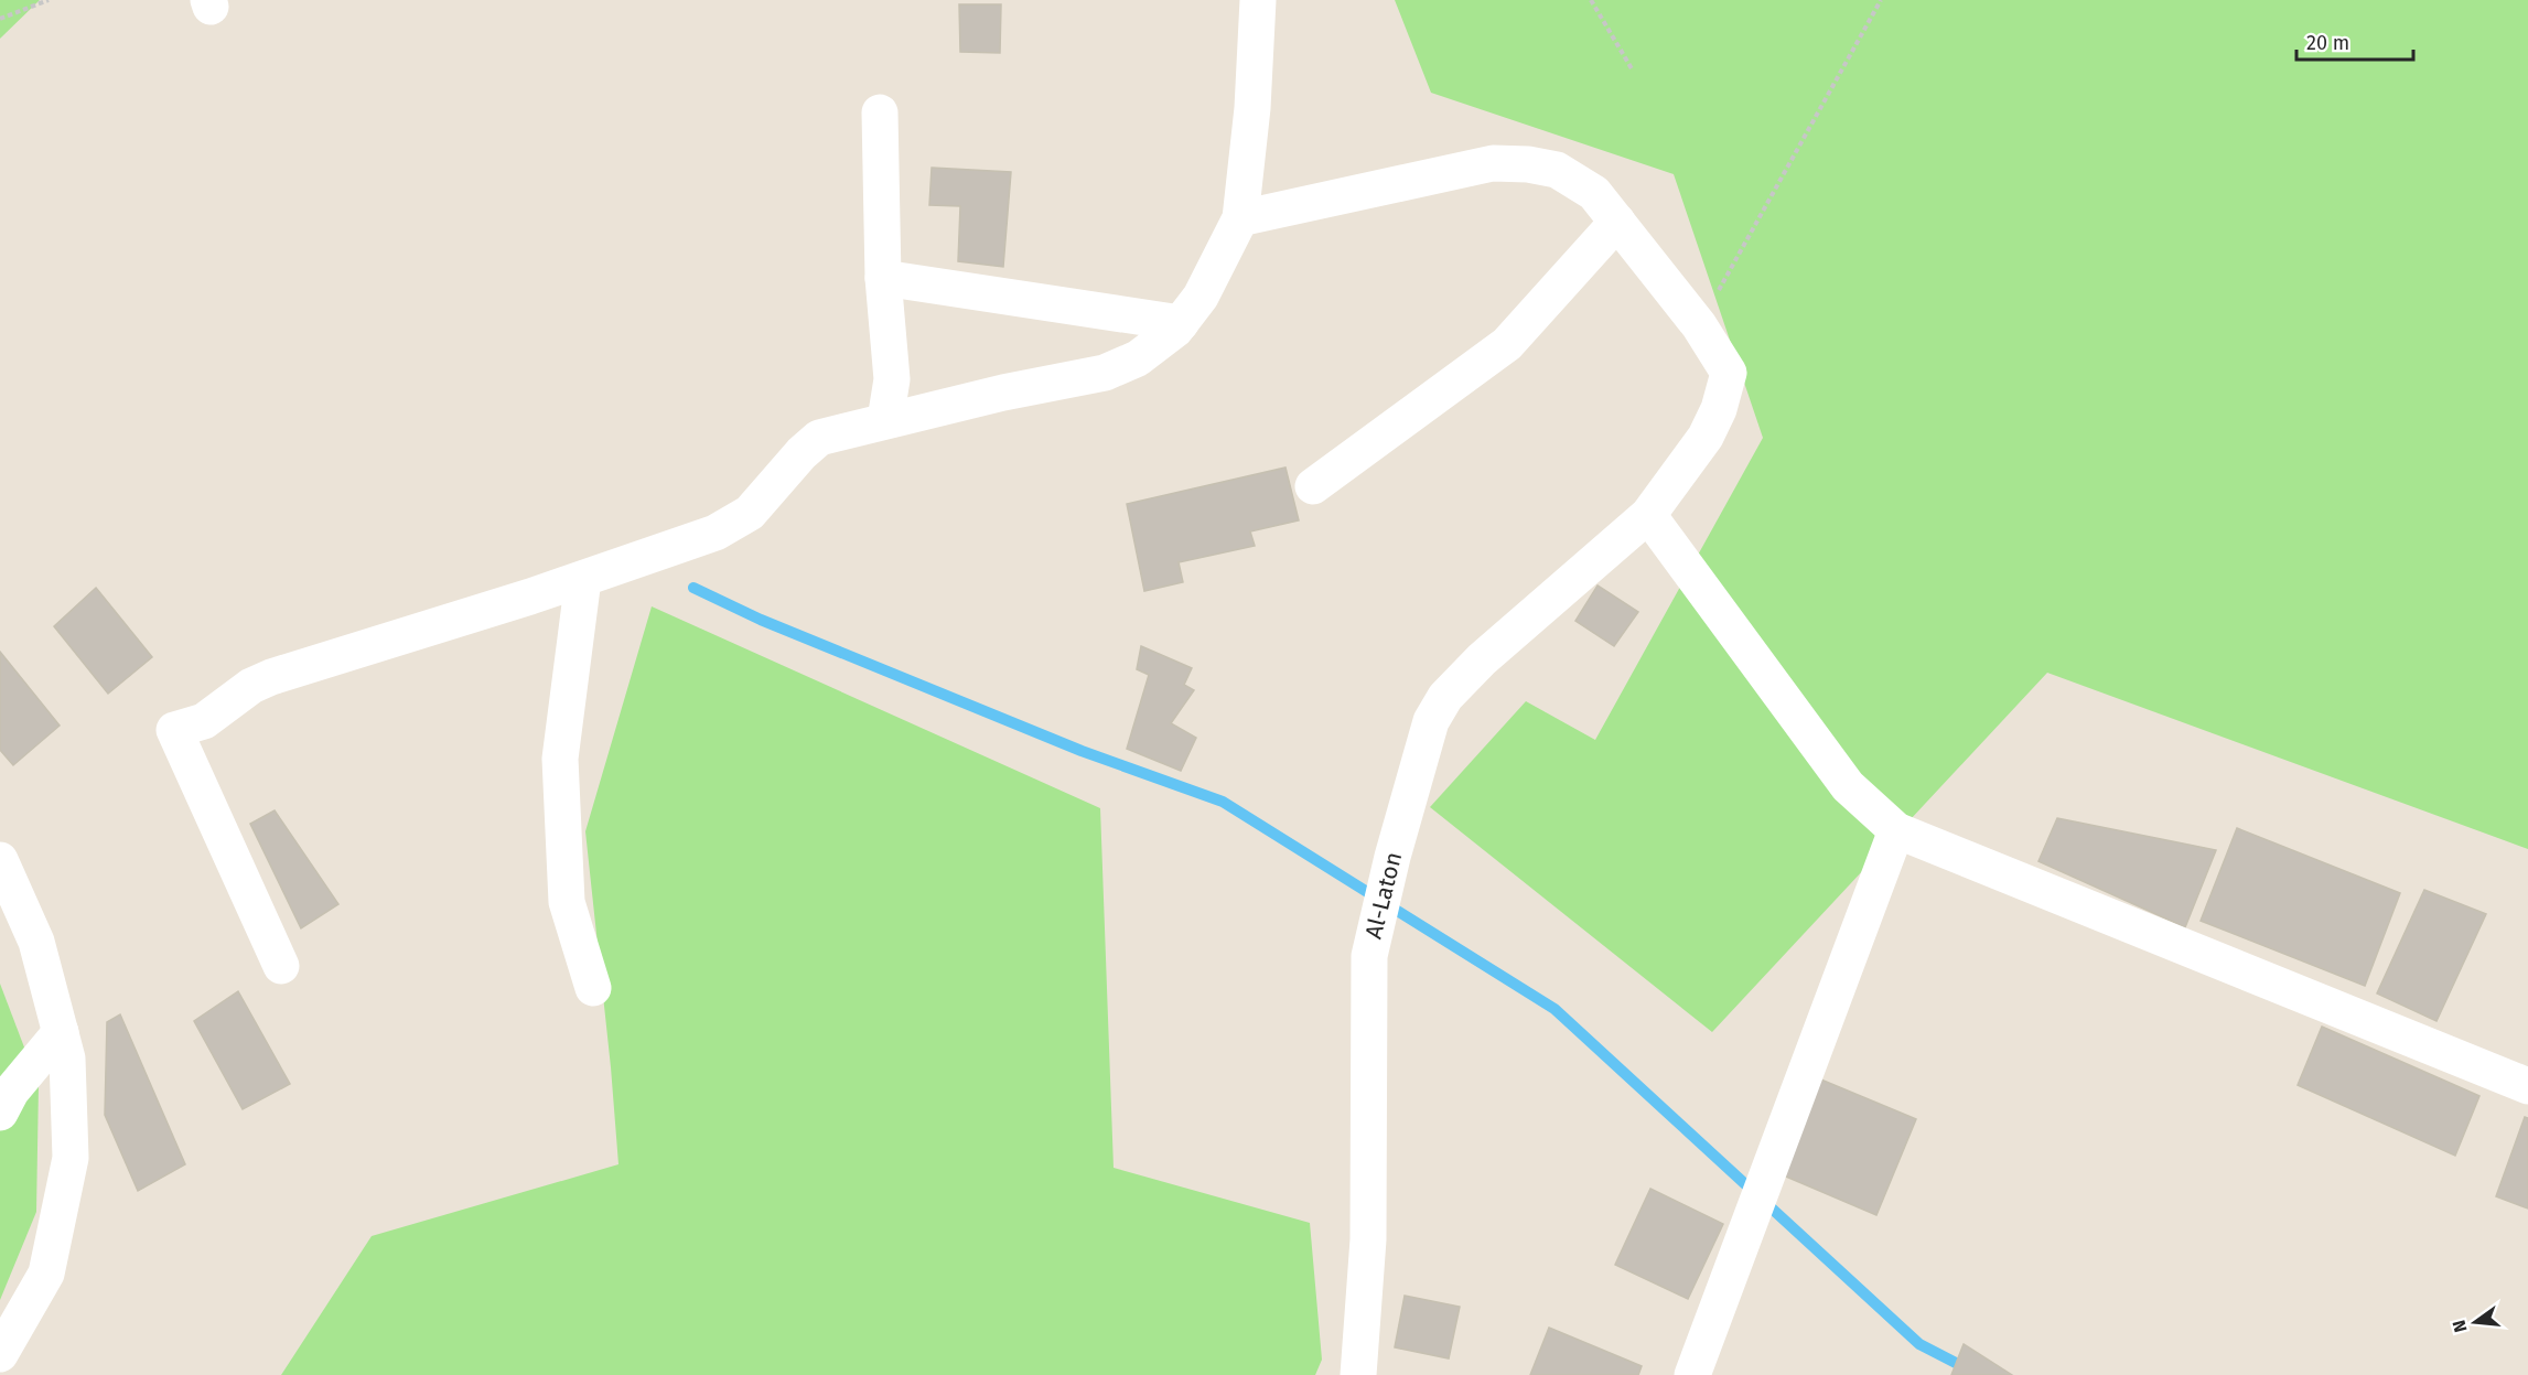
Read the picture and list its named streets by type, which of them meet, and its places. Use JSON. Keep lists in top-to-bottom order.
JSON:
{
  "streets": {
    "street": ["Al-Laton"]
  },
  "scale_bar": "20 m",
  "north": "left"
}
